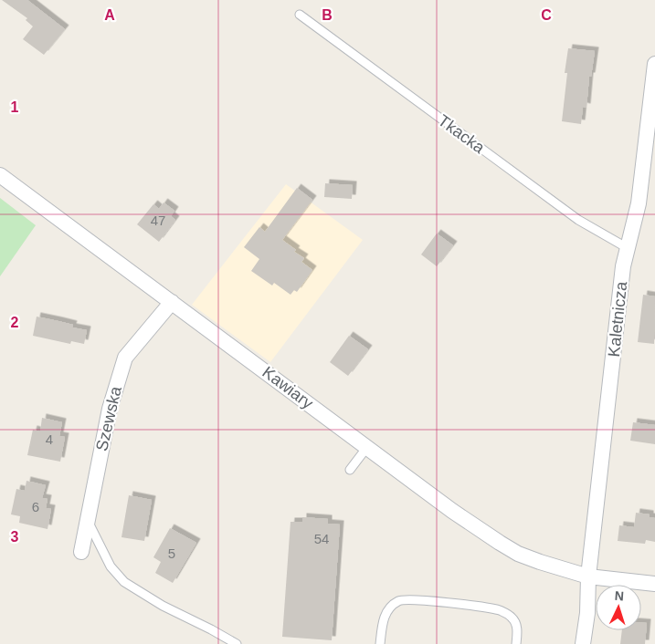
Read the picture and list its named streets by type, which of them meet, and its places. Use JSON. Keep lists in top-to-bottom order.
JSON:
{
  "streets": {
    "street": ["Kaletnicza", "Kawiary", "Szewska"],
    "lane": ["Tkacka"]
  },
  "crossings": [
    ["Tkacka", "Kaletnicza"],
    ["Kaletnicza", "Kawiary"],
    ["Kawiary", "Szewska"]
  ],
  "house_numbers": [
    "47",
    "4",
    "6",
    "54",
    "5"
  ],
  "north": "top",
  "grid": {
    "columns": ["A", "B", "C"],
    "rows": ["1", "2", "3"]
  }
}
